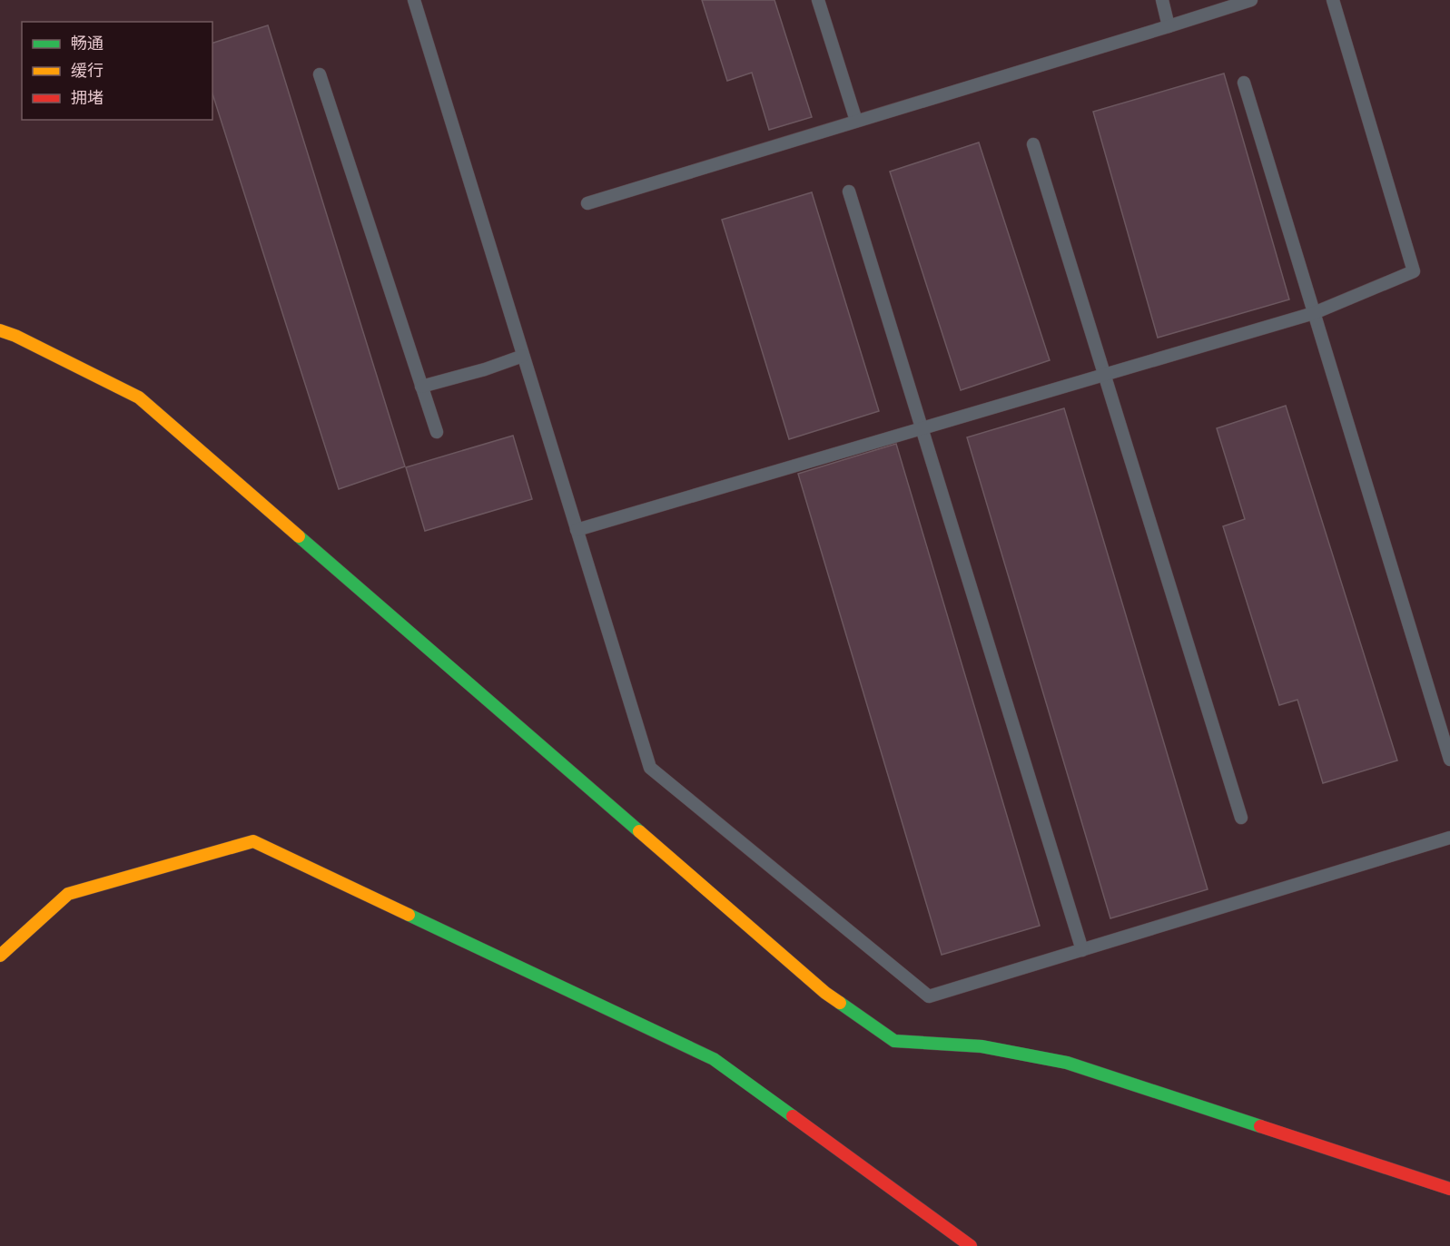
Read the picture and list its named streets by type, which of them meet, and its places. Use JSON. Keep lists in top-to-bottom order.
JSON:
{
  "legend": ["畅通", "缓行", "拥堵"]
}
